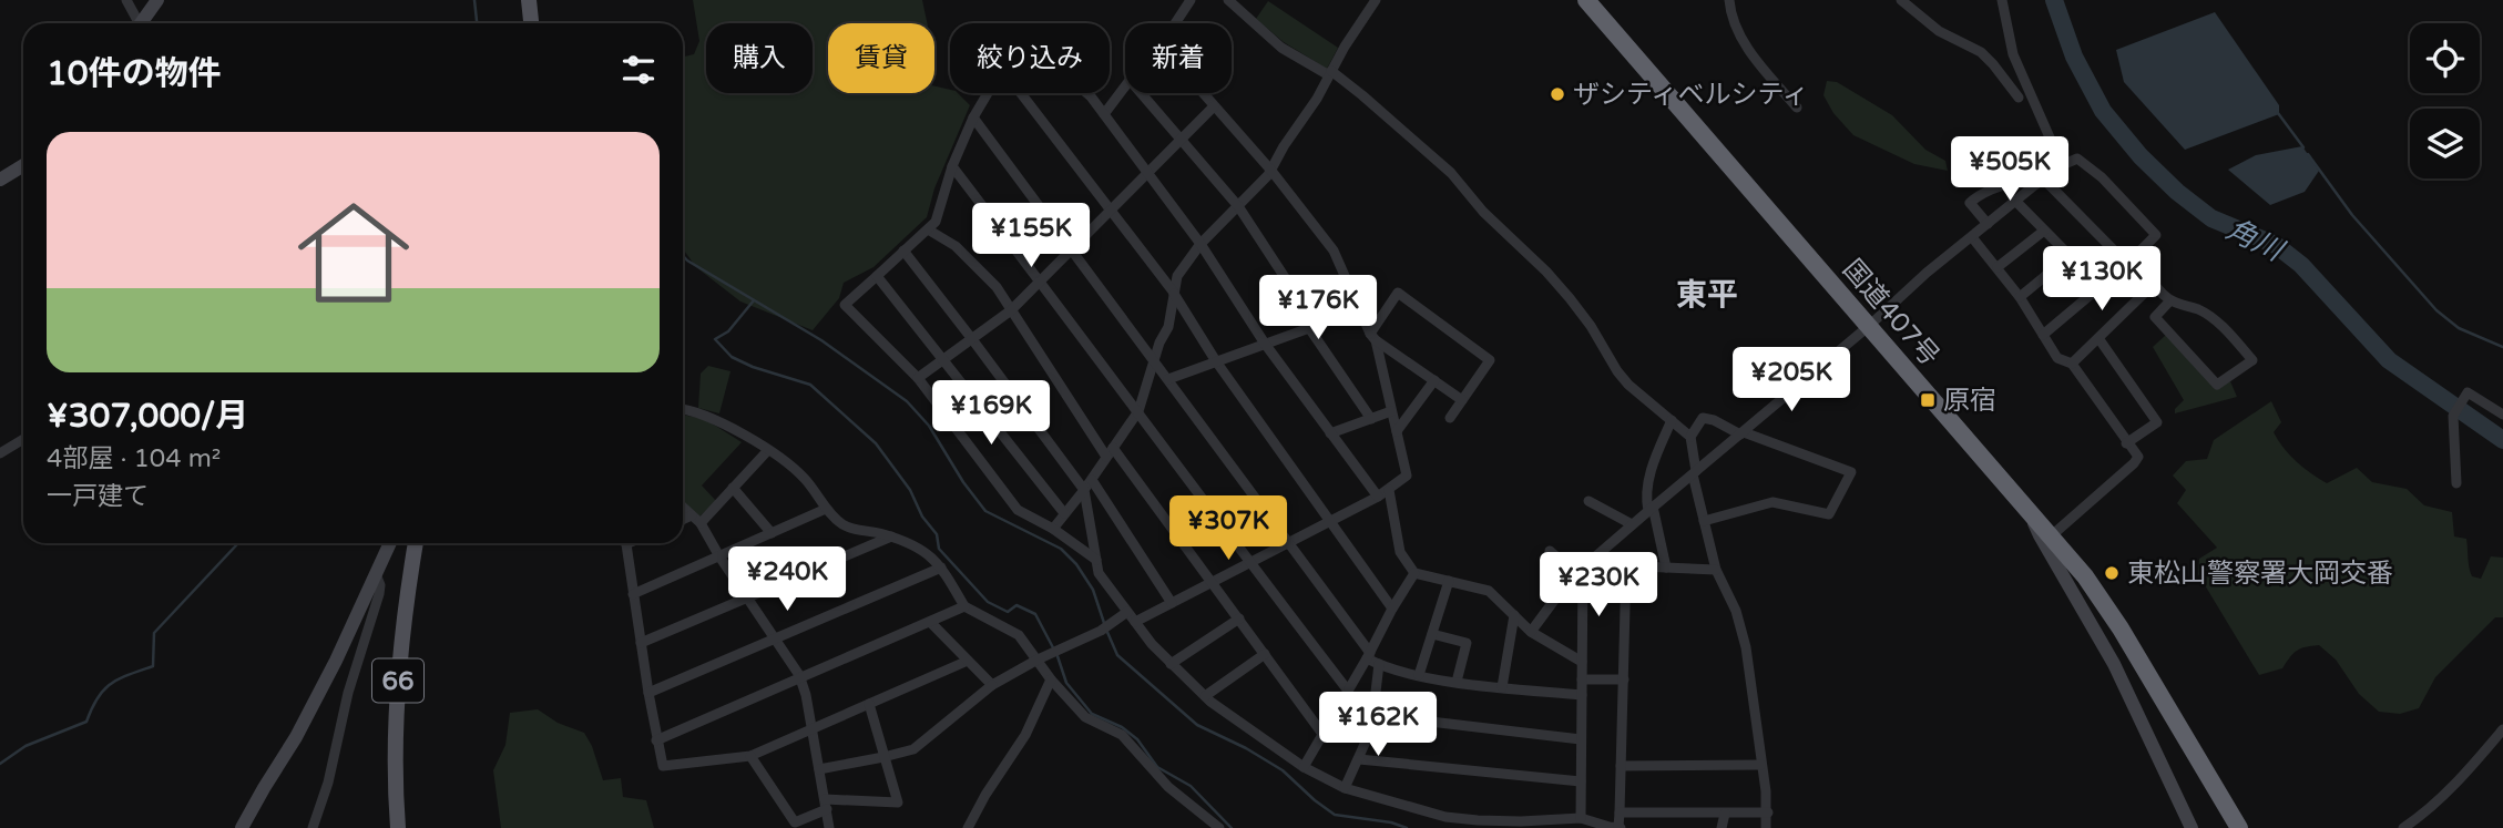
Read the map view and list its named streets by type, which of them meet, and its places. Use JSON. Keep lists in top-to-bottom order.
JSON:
{
  "streets": {
    "highway": ["国道407号"],
    "main road": ["66"]
  },
  "districts": ["東平"],
  "water": ["角川"],
  "places": {
    "other": ["ザシティベルシティ", "東松山警察署大岡交番"],
    "transit": ["原宿"]
  },
  "page": {
    "chip": [
      "購入",
      "賃貸",
      "絞り込み",
      "新着"
    ],
    "heading": "10件の物件",
    "list": [
      {
        "name": "¥307,000/月",
        "note": "4部屋 · 104 m² · 一戸建て"
      }
    ],
    "price": [
      "¥505K",
      "¥155K",
      "¥130K",
      "¥176K",
      "¥205K",
      "¥169K",
      "¥307K",
      "¥240K",
      "¥230K",
      "¥162K"
    ]
  }
}
